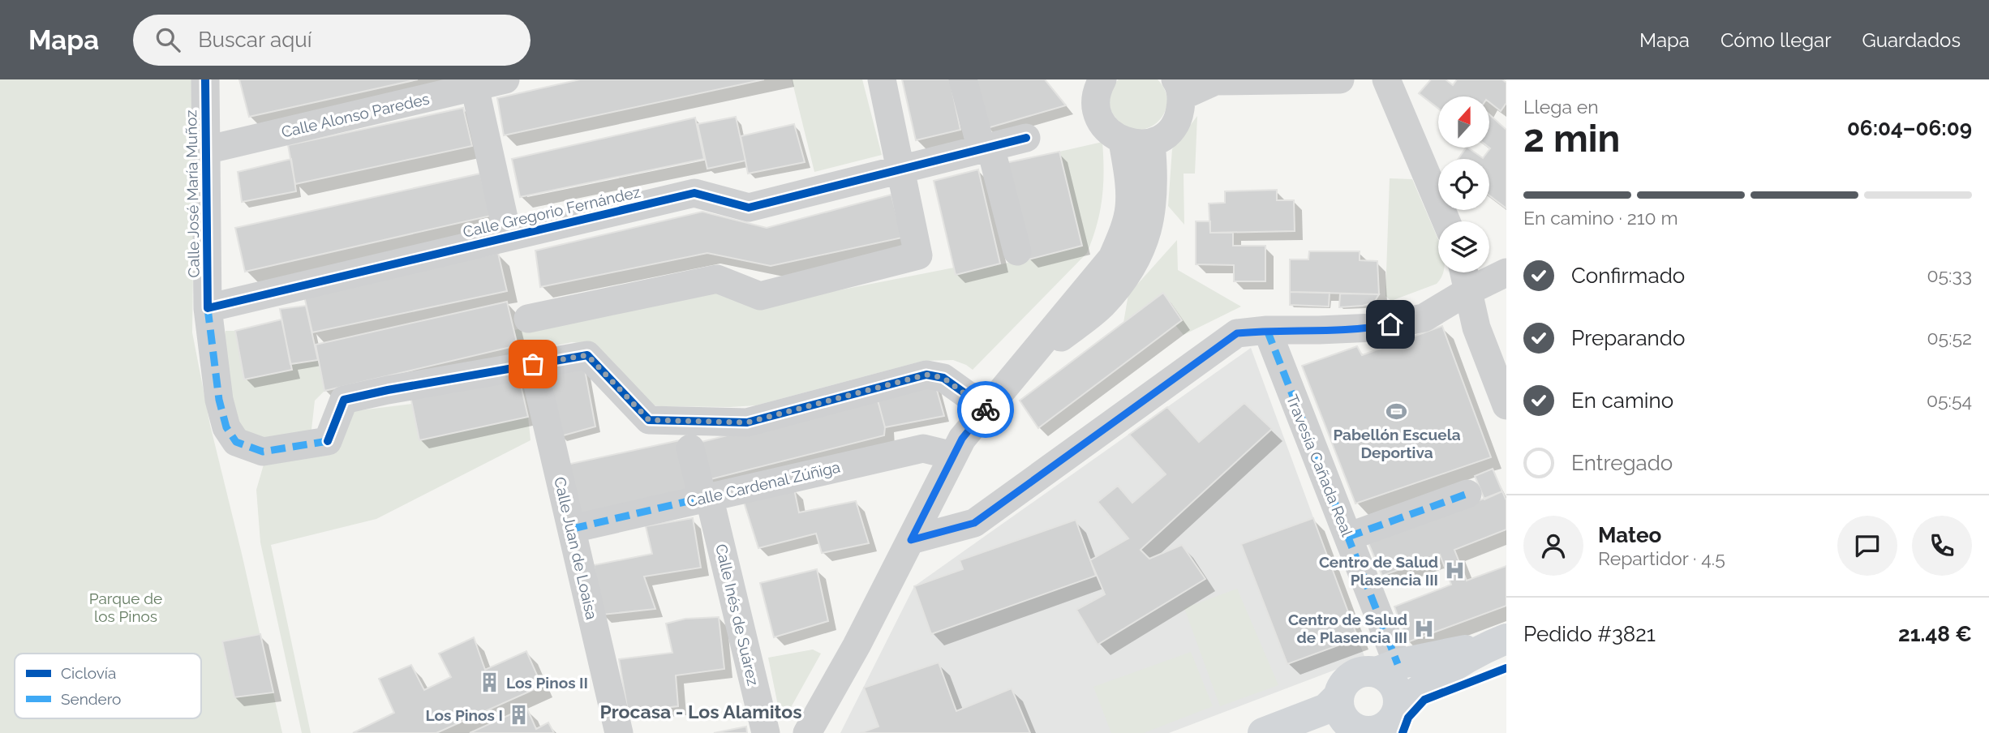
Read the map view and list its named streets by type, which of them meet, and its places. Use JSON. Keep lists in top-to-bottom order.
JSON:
{
  "streets": {
    "street": [
      "Calle Alonso Paredes",
      "Calle José María Muñoz",
      "Calle Gregorio Fernández",
      "Travesía Cañada Real",
      "Calle Cardenal Zúñiga",
      "Calle Juan de Loaisa",
      "Calle Inés de Suárez"
    ]
  },
  "crossings": [
    ["Calle Alonso Paredes", "Calle José María Muñoz"],
    ["Calle José María Muñoz", "Calle Gregorio Fernández"],
    ["Calle José María Muñoz", "Calle Juan de Loaisa"],
    ["Calle Cardenal Zúñiga", "Calle Juan de Loaisa"],
    ["Calle Cardenal Zúñiga", "Calle Inés de Suárez"]
  ],
  "districts": ["Procasa - Los Alamitos"],
  "parks": ["Parque de los Pinos"],
  "places": {
    "sports": ["Pabellón Escuela Deportiva"],
    "hospital": ["Centro de Salud Plasencia III", "Centro de Salud de Plasencia III"],
    "building": ["Los Pinos II", "Los Pinos I"]
  },
  "legend": ["Ciclovía", "Sendero"],
  "north": "top",
  "page": {
    "header": "Mapa",
    "search": "Buscar aquí",
    "nav": ["Mapa", "Cómo llegar", "Guardados"],
    "heading": ["2 min", "Llega en", "06:04–06:09"],
    "panel": [
      "Mateo",
      "Repartidor · 4.5",
      "Pedido #3821",
      "21.48 €"
    ],
    "bar": "En camino · 210 m",
    "list": [
      ["Confirmado", "05:33"],
      ["Preparando", "05:52"],
      ["En camino", "05:54"],
      "Entregado"
    ]
  }
}
